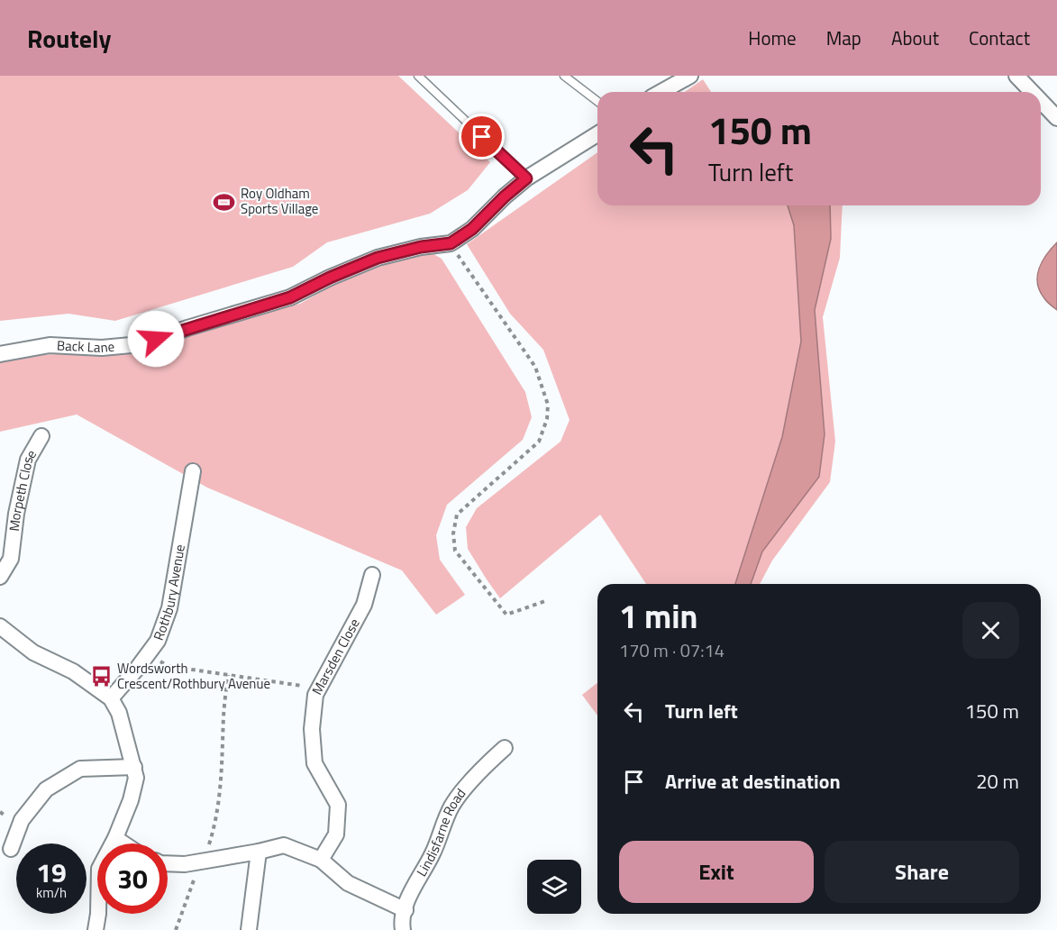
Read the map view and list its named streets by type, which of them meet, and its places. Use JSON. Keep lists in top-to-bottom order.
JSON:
{
  "streets": {
    "street": [
      "Back Lane",
      "Morpeth Close",
      "Rothbury Avenue",
      "Marsden Close",
      "Lindisfarne Road"
    ]
  },
  "places": {
    "sports": ["Roy Oldham Sports Village"],
    "bus stop": ["Wordsworth Crescent/Rothbury Avenue"]
  },
  "page": {
    "header": "Routely",
    "nav": [
      "Home",
      "Map",
      "About",
      "Contact"
    ],
    "turn": ["150 m", "Turn left"],
    "heading": ["1 min", "170 m · 07:14"],
    "list": [
      {
        "name": "Turn left",
        "value": "150 m"
      },
      {
        "name": "Arrive at destination",
        "value": "20 m"
      }
    ],
    "buttons": ["Exit", "Share"],
    "speed": "19 km/h",
    "limit": "30"
  }
}
